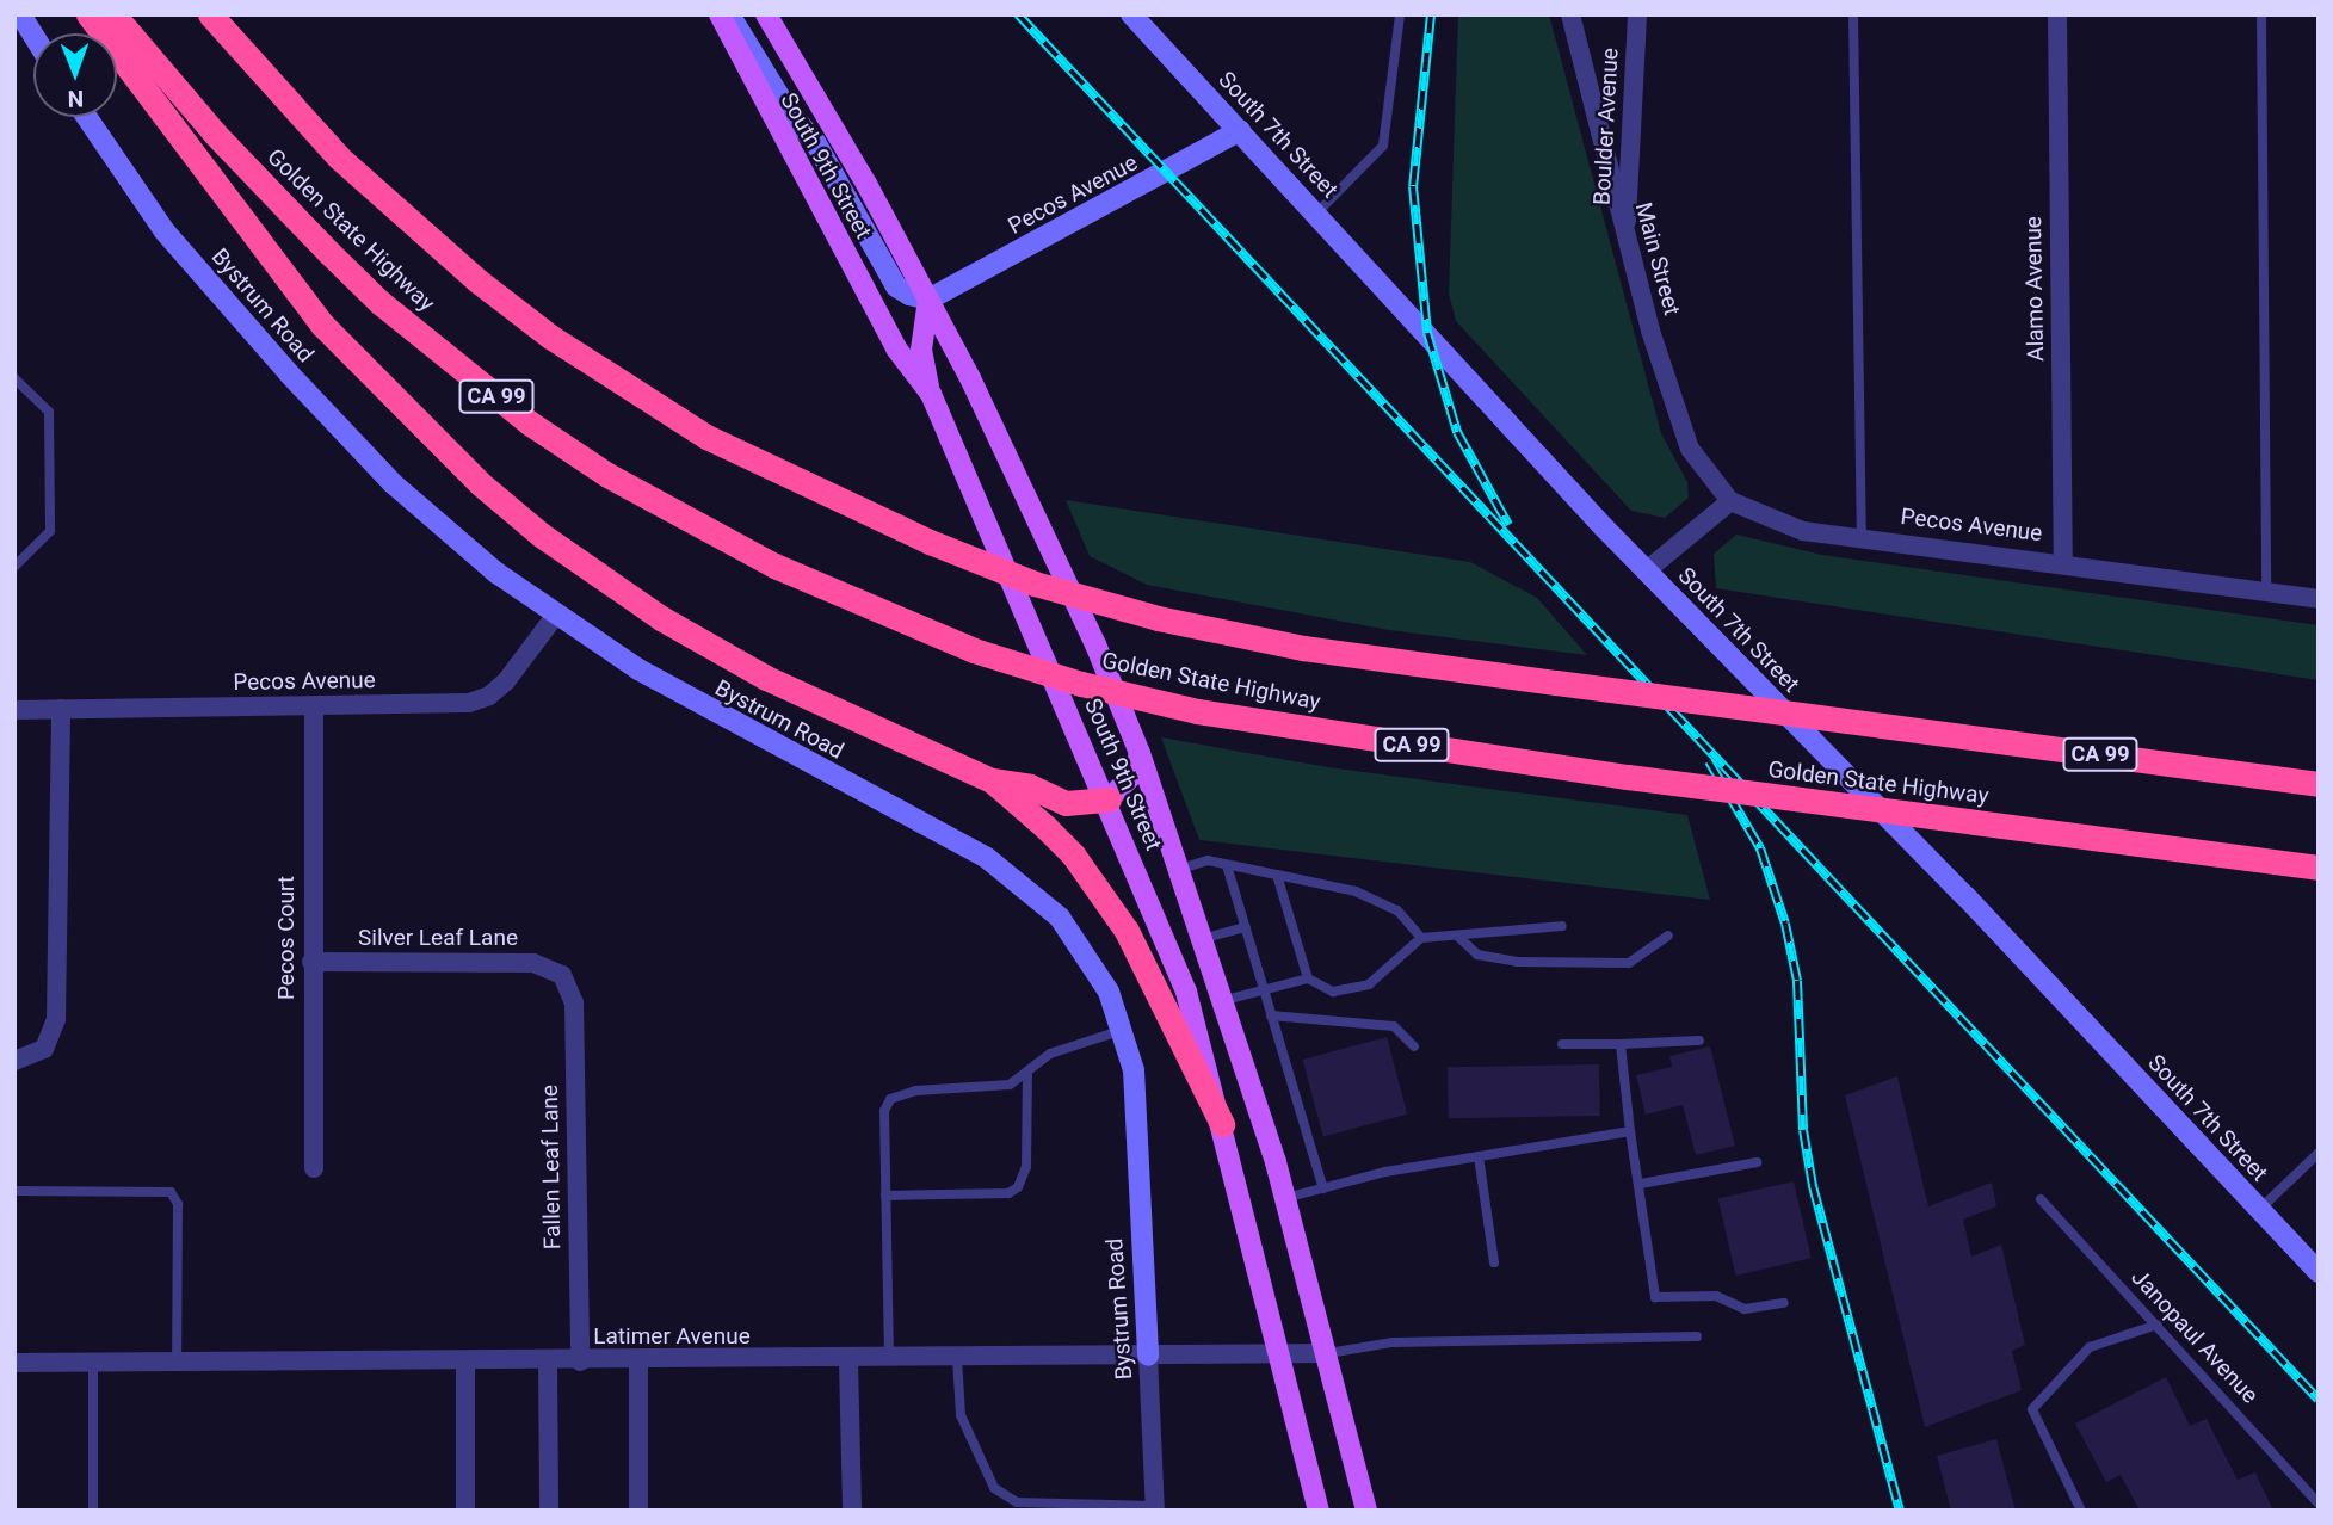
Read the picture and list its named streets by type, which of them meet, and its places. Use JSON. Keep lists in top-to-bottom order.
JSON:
{
  "streets": {
    "highway": ["Golden State Highway", "CA 99"],
    "main road": ["South 9th Street"],
    "street": [
      "Boulder Avenue",
      "South 7th Street",
      "Pecos Avenue",
      "Main Street",
      "Alamo Avenue",
      "Bystrum Road",
      "Pecos Court",
      "Silver Leaf Lane",
      "Fallen Leaf Lane",
      "Latimer Avenue"
    ],
    "lane": ["Janopaul Avenue"]
  },
  "crossings": [
    ["Boulder Avenue", "Main Street"],
    ["South 7th Street", "Pecos Avenue"],
    ["South 9th Street", "Pecos Avenue"],
    ["South 9th Street", "Latimer Avenue"],
    ["Pecos Avenue", "Main Street"],
    ["Pecos Avenue", "Alamo Avenue"],
    ["Pecos Avenue", "Bystrum Road"],
    ["Pecos Avenue", "Pecos Court"],
    ["Bystrum Road", "Latimer Avenue"],
    ["Pecos Court", "Silver Leaf Lane"],
    ["Silver Leaf Lane", "Fallen Leaf Lane"],
    ["Fallen Leaf Lane", "Latimer Avenue"]
  ],
  "north": "bottom"
}
